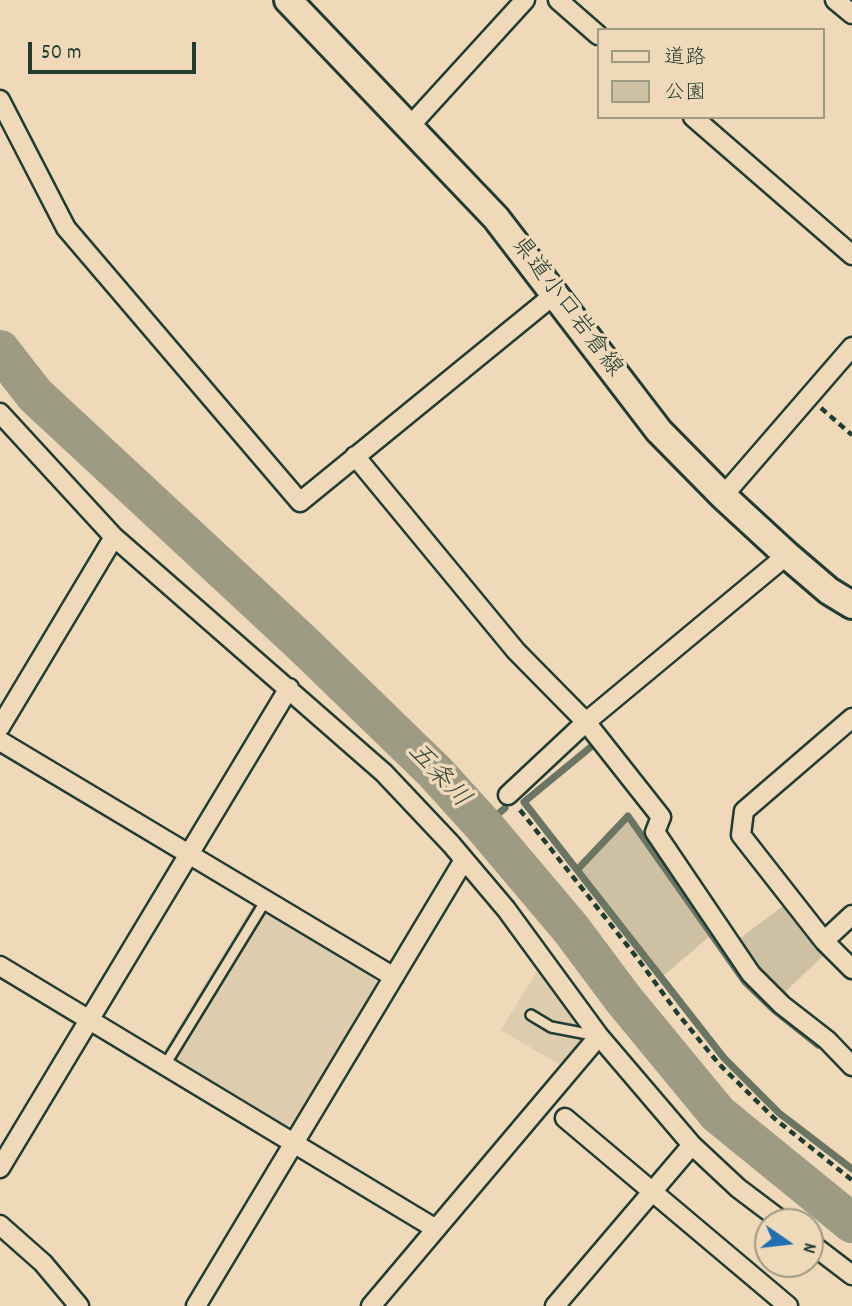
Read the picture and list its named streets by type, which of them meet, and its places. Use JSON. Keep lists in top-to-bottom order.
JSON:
{
  "streets": {
    "main road": ["県道小口岩倉線"]
  },
  "water": ["五条川"],
  "legend": ["道路", "公園"],
  "scale_bar": "50 m",
  "north": "right"
}
